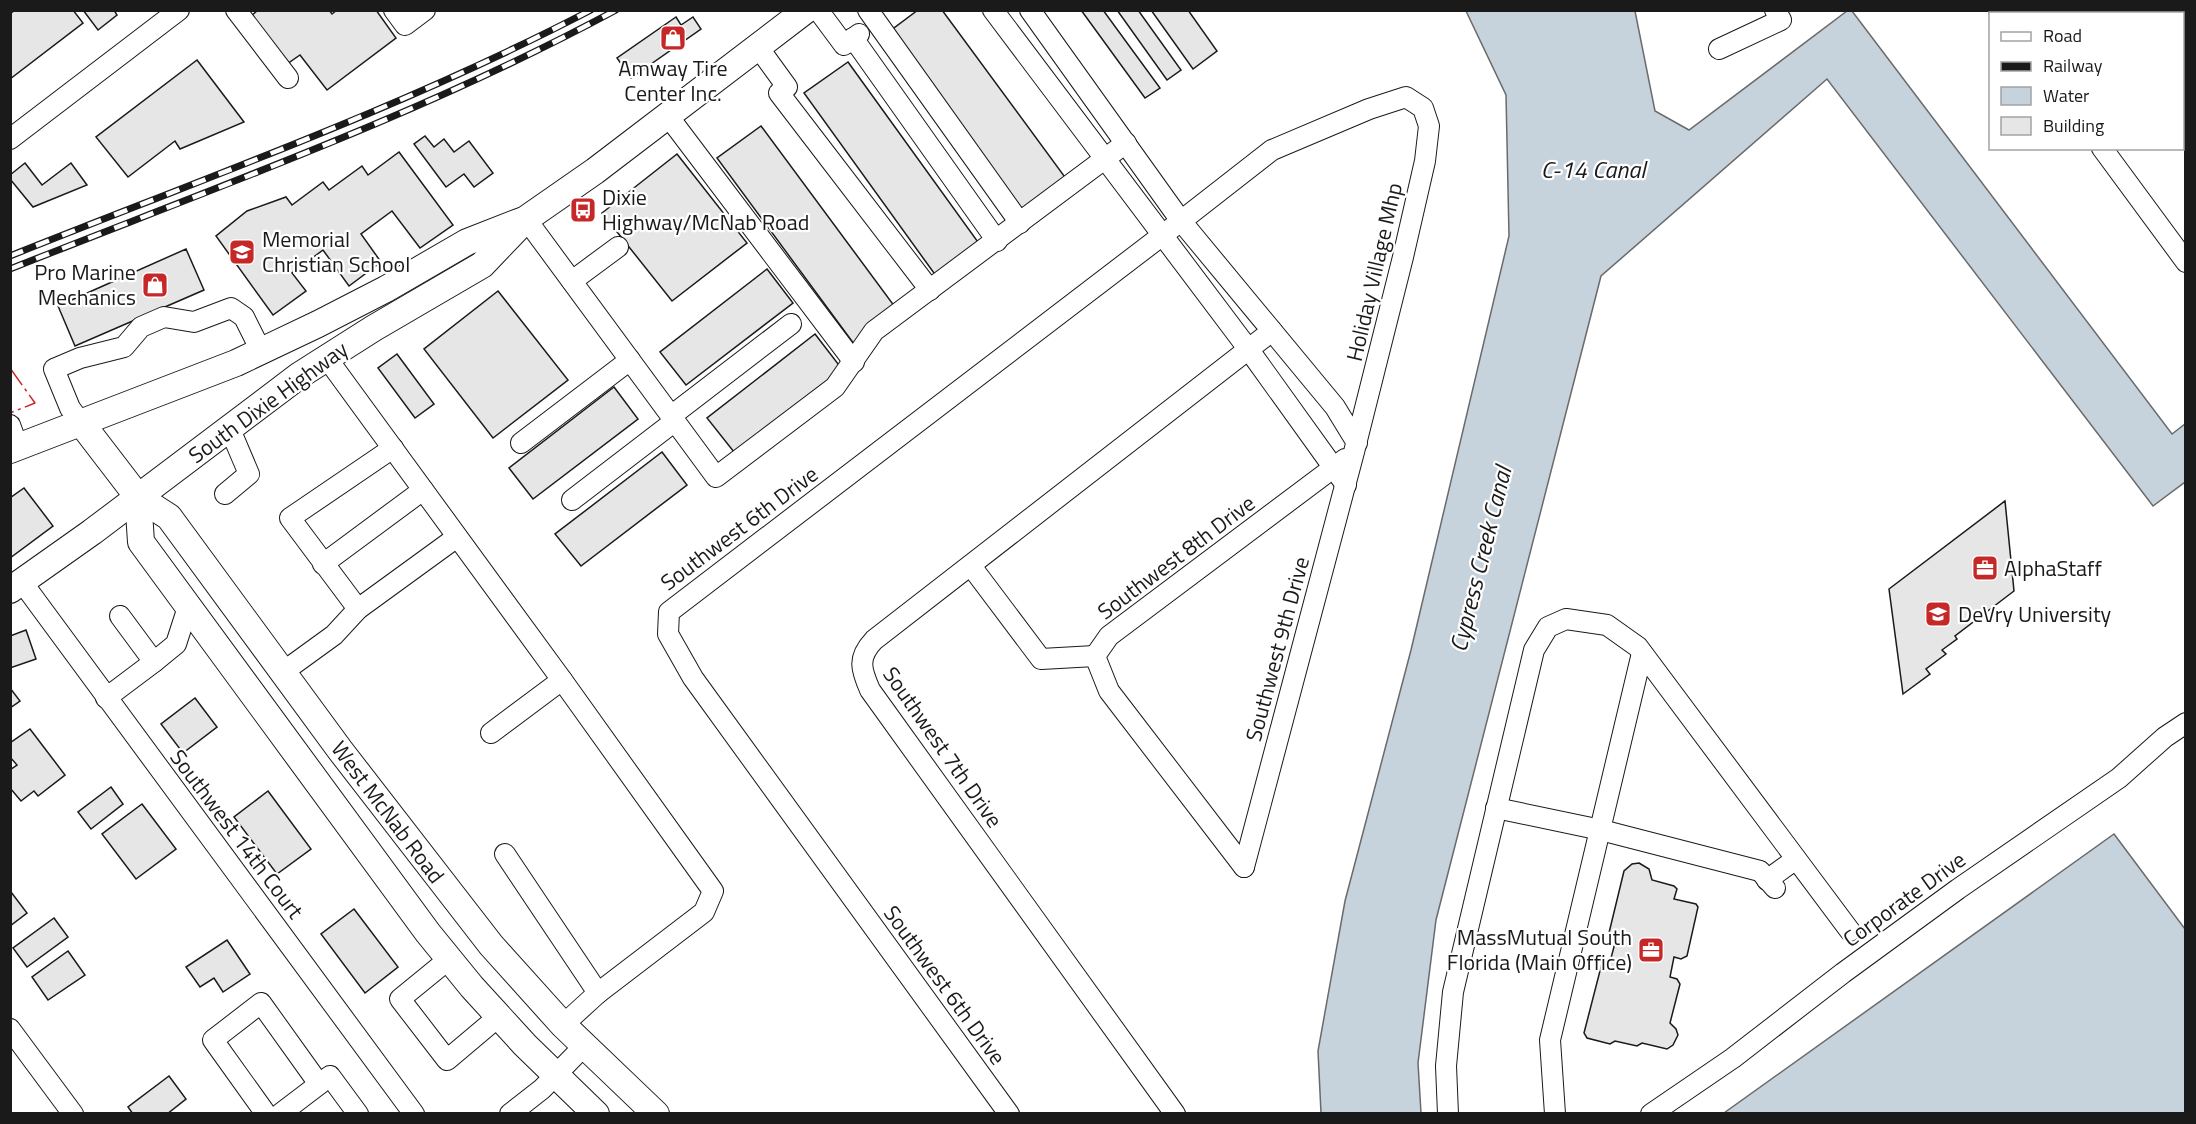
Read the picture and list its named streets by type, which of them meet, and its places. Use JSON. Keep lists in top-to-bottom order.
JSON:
{
  "streets": {
    "main road": ["South Dixie Highway", "West McNab Road"],
    "street": [
      "Holiday Village Mhp",
      "Southwest 6th Drive",
      "Southwest 8th Drive",
      "Southwest 9th Drive",
      "Southwest 7th Drive",
      "Southwest 14th Court",
      "Corporate Drive"
    ]
  },
  "crossings": [
    ["Holiday Village Mhp", "Southwest 6th Drive"],
    ["Holiday Village Mhp", "Southwest 8th Drive"],
    ["Holiday Village Mhp", "Southwest 9th Drive"],
    ["South Dixie Highway", "West McNab Road"],
    ["South Dixie Highway", "Southwest 14th Court"],
    ["Southwest 8th Drive", "Southwest 9th Drive"]
  ],
  "water": ["C-14 Canal", "Cypress Creek Canal"],
  "places": {
    "shop": ["Amway Tire Center Inc.", "Pro Marine Mechanics"],
    "bus stop": ["Dixie Highway/McNab Road"],
    "school or university": ["Memorial Christian School", "DeVry University"],
    "office": ["AlphaStaff", "MassMutual South Florida (Main Office)"]
  },
  "legend": [
    "Road",
    "Railway",
    "Water",
    "Building"
  ]
}
